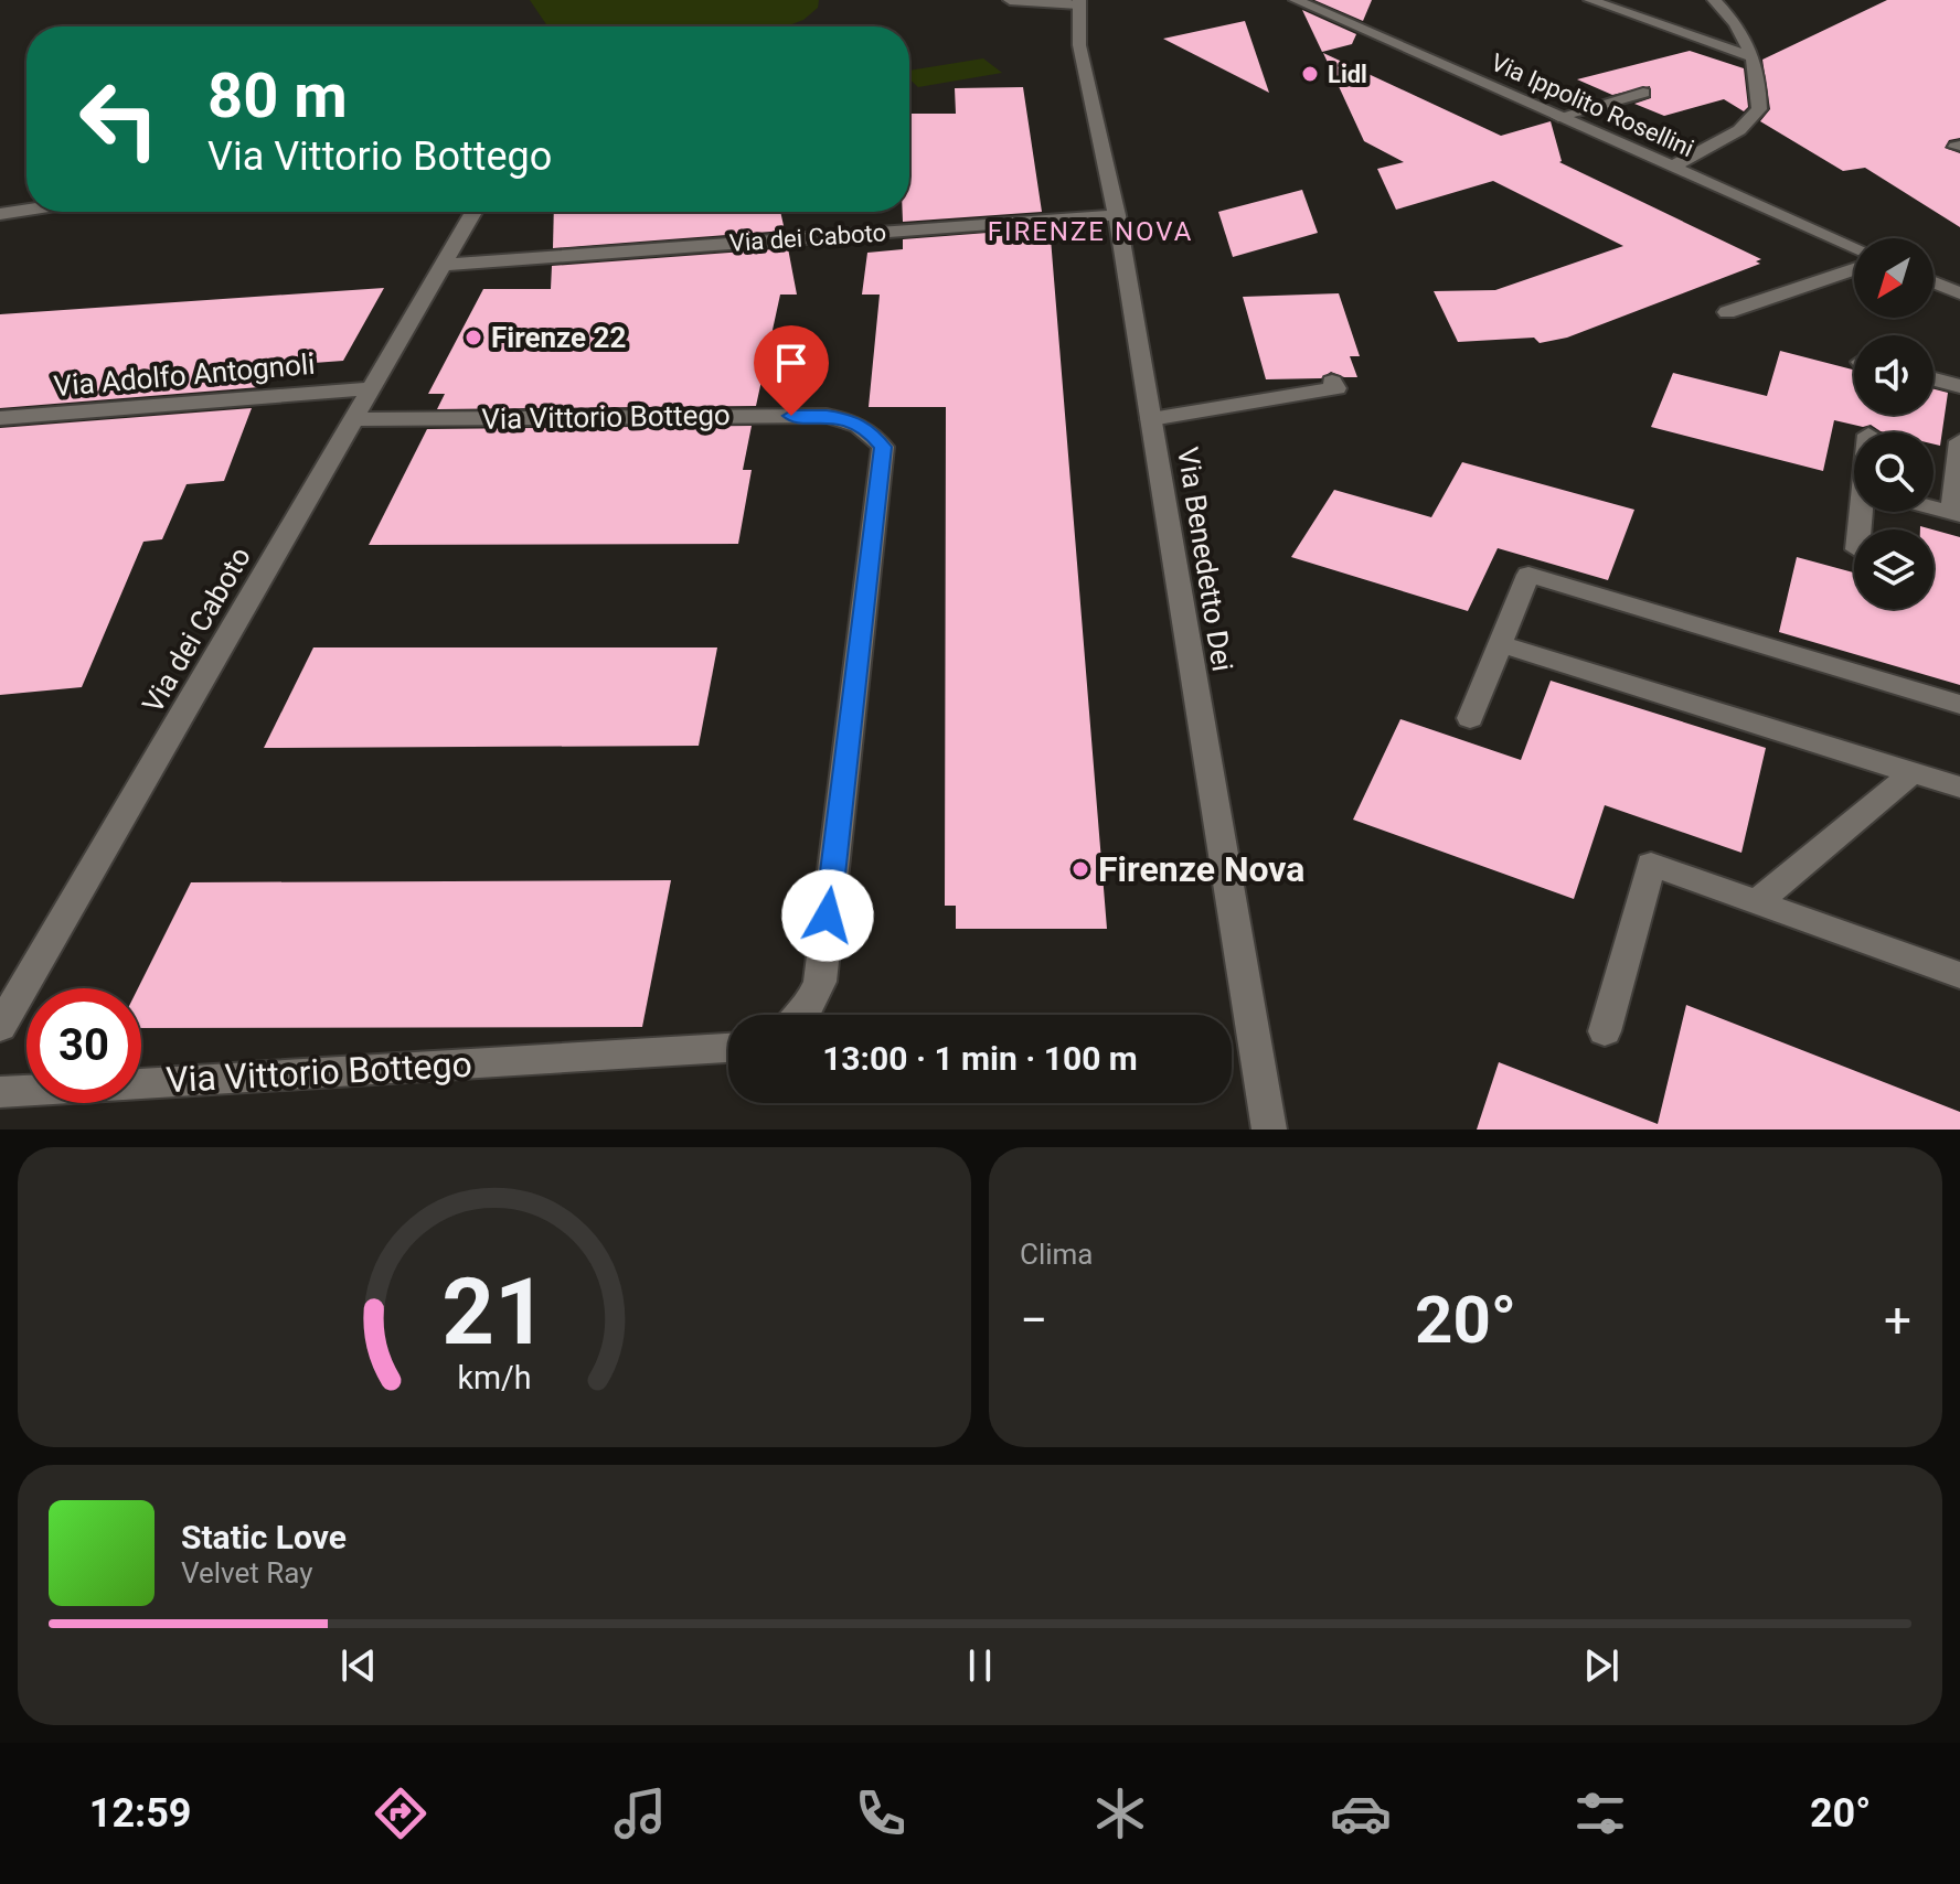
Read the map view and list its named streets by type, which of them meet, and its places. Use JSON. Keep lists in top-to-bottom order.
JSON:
{
  "streets": {
    "street": [
      "Via Ippolito Rosellini",
      "Via dei Caboto",
      "Via Adolfo Antognoli",
      "Via Vittorio Bottego",
      "Via Benedetto Dei"
    ]
  },
  "crossings": [
    ["Via dei Caboto", "Via Adolfo Antognoli"],
    ["Via dei Caboto", "Via Vittorio Bottego"],
    ["Via dei Caboto", "Via Benedetto Dei"]
  ],
  "districts": ["FIRENZE NOVA"],
  "places": ["Lidl", "Firenze 22", "Firenze Nova"],
  "north": "bottom left",
  "page": {
    "turn": ["80 m", "Via Vittorio Bottego"],
    "limit": "30",
    "trip": "13:00 · 1 min · 100 m",
    "tile": "Clima",
    "heat": ["−", "20°", "+"],
    "song": ["Static Love", "Velvet Ray"],
    "tabs": ["12:59", "20°"],
    "gauge": ["21", "km/h"]
  }
}
